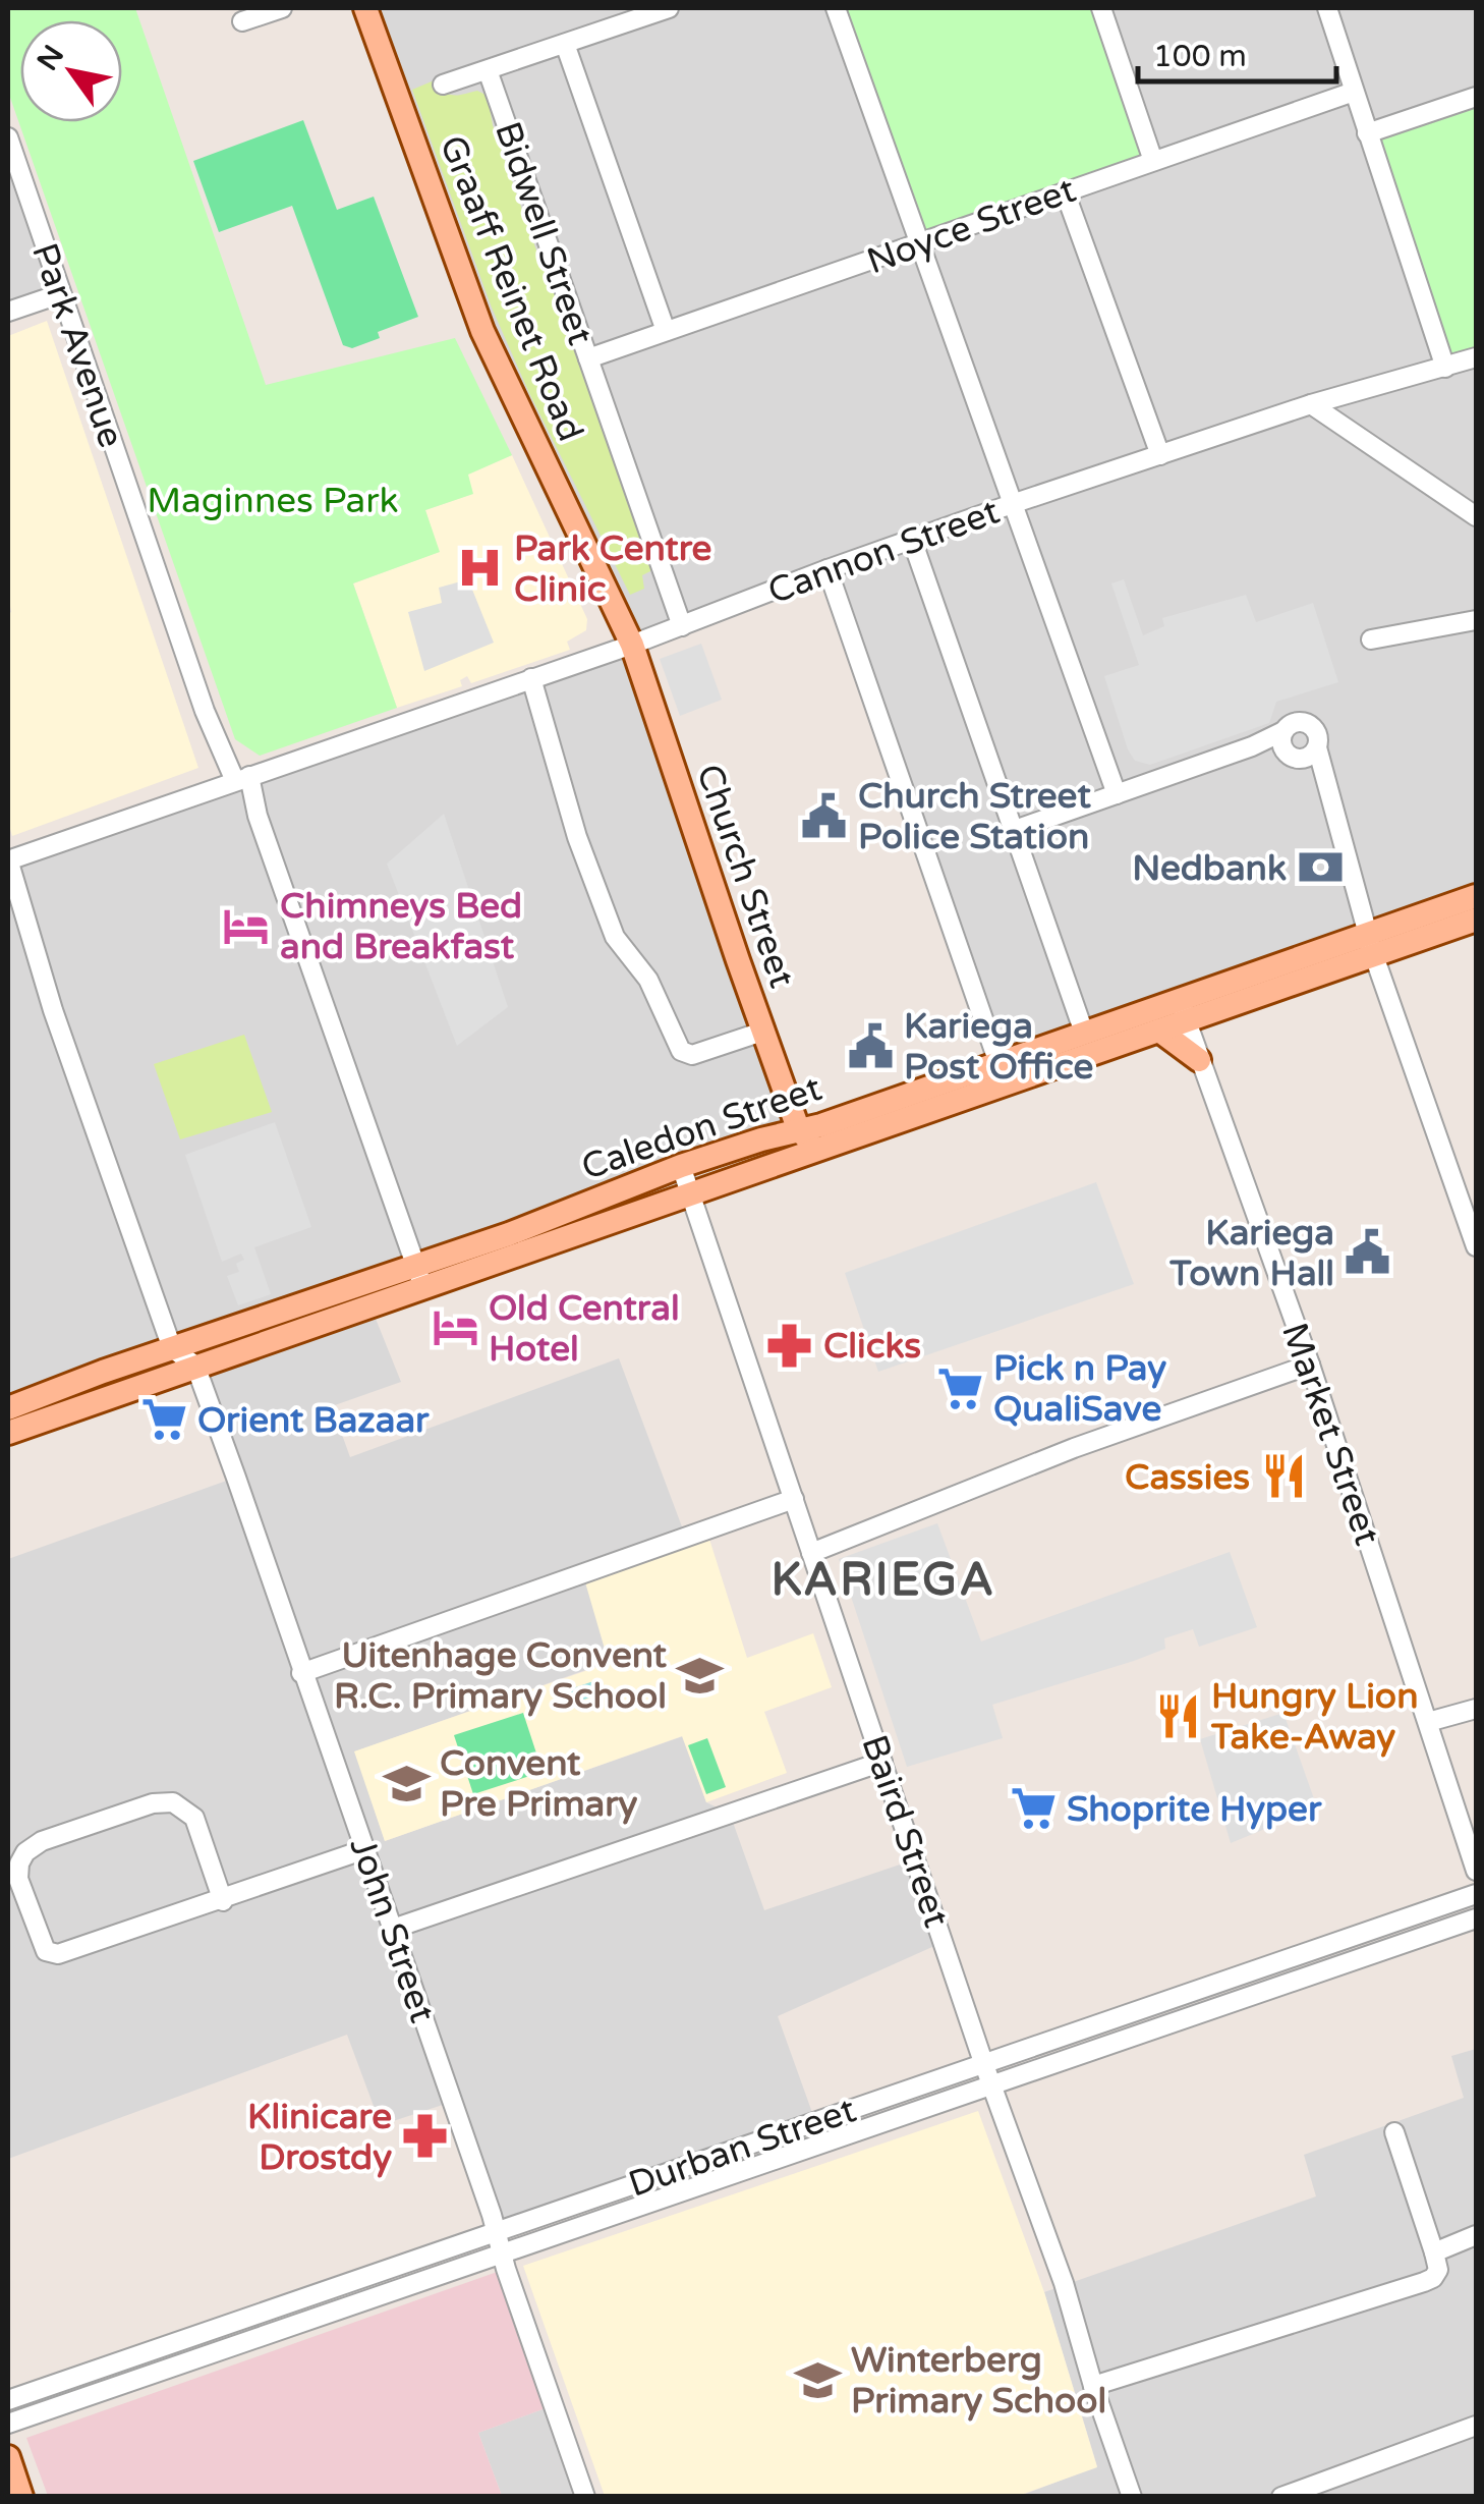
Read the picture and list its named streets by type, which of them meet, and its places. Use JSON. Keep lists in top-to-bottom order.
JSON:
{
  "streets": {
    "main road": ["Graaff Reinet Road", "Church Street", "Caledon Street"],
    "street": [
      "Noyce Street",
      "Bidwell Street",
      "Park Avenue",
      "Cannon Street",
      "Market Street",
      "Baird Street",
      "John Street",
      "Durban Street"
    ]
  },
  "crossings": [
    ["Noyce Street", "Bidwell Street"],
    ["Bidwell Street", "Cannon Street"],
    ["Graaff Reinet Road", "Cannon Street"],
    ["Graaff Reinet Road", "Church Street"],
    ["Park Avenue", "Cannon Street"],
    ["Park Avenue", "Caledon Street"],
    ["Cannon Street", "Church Street"],
    ["Church Street", "Caledon Street"],
    ["Caledon Street", "Market Street"],
    ["Caledon Street", "Baird Street"],
    ["Caledon Street", "John Street"],
    ["Baird Street", "Durban Street"],
    ["John Street", "Durban Street"]
  ],
  "districts": ["KARIEGA"],
  "parks": ["Maginnes Park"],
  "places": {
    "hospital": ["Park Centre Clinic"],
    "public building": ["Church Street Police Station", "Kariega Post Office", "Kariega Town Hall"],
    "bank": ["Nedbank"],
    "hotel": ["Chimneys Bed and Breakfast", "Old Central Hotel"],
    "pharmacy": ["Clicks", "Klinicare Drostdy"],
    "supermarket": ["Pick n Pay QualiSave", "Orient Bazaar", "Shoprite Hyper"],
    "restaurant": ["Cassies", "Hungry Lion Take-Away"],
    "school or university": ["Uitenhage Convent R.C. Primary School", "Convent Pre Primary", "Winterberg Primary School"]
  },
  "scale_bar": "100 m",
  "north": "top left"
}
